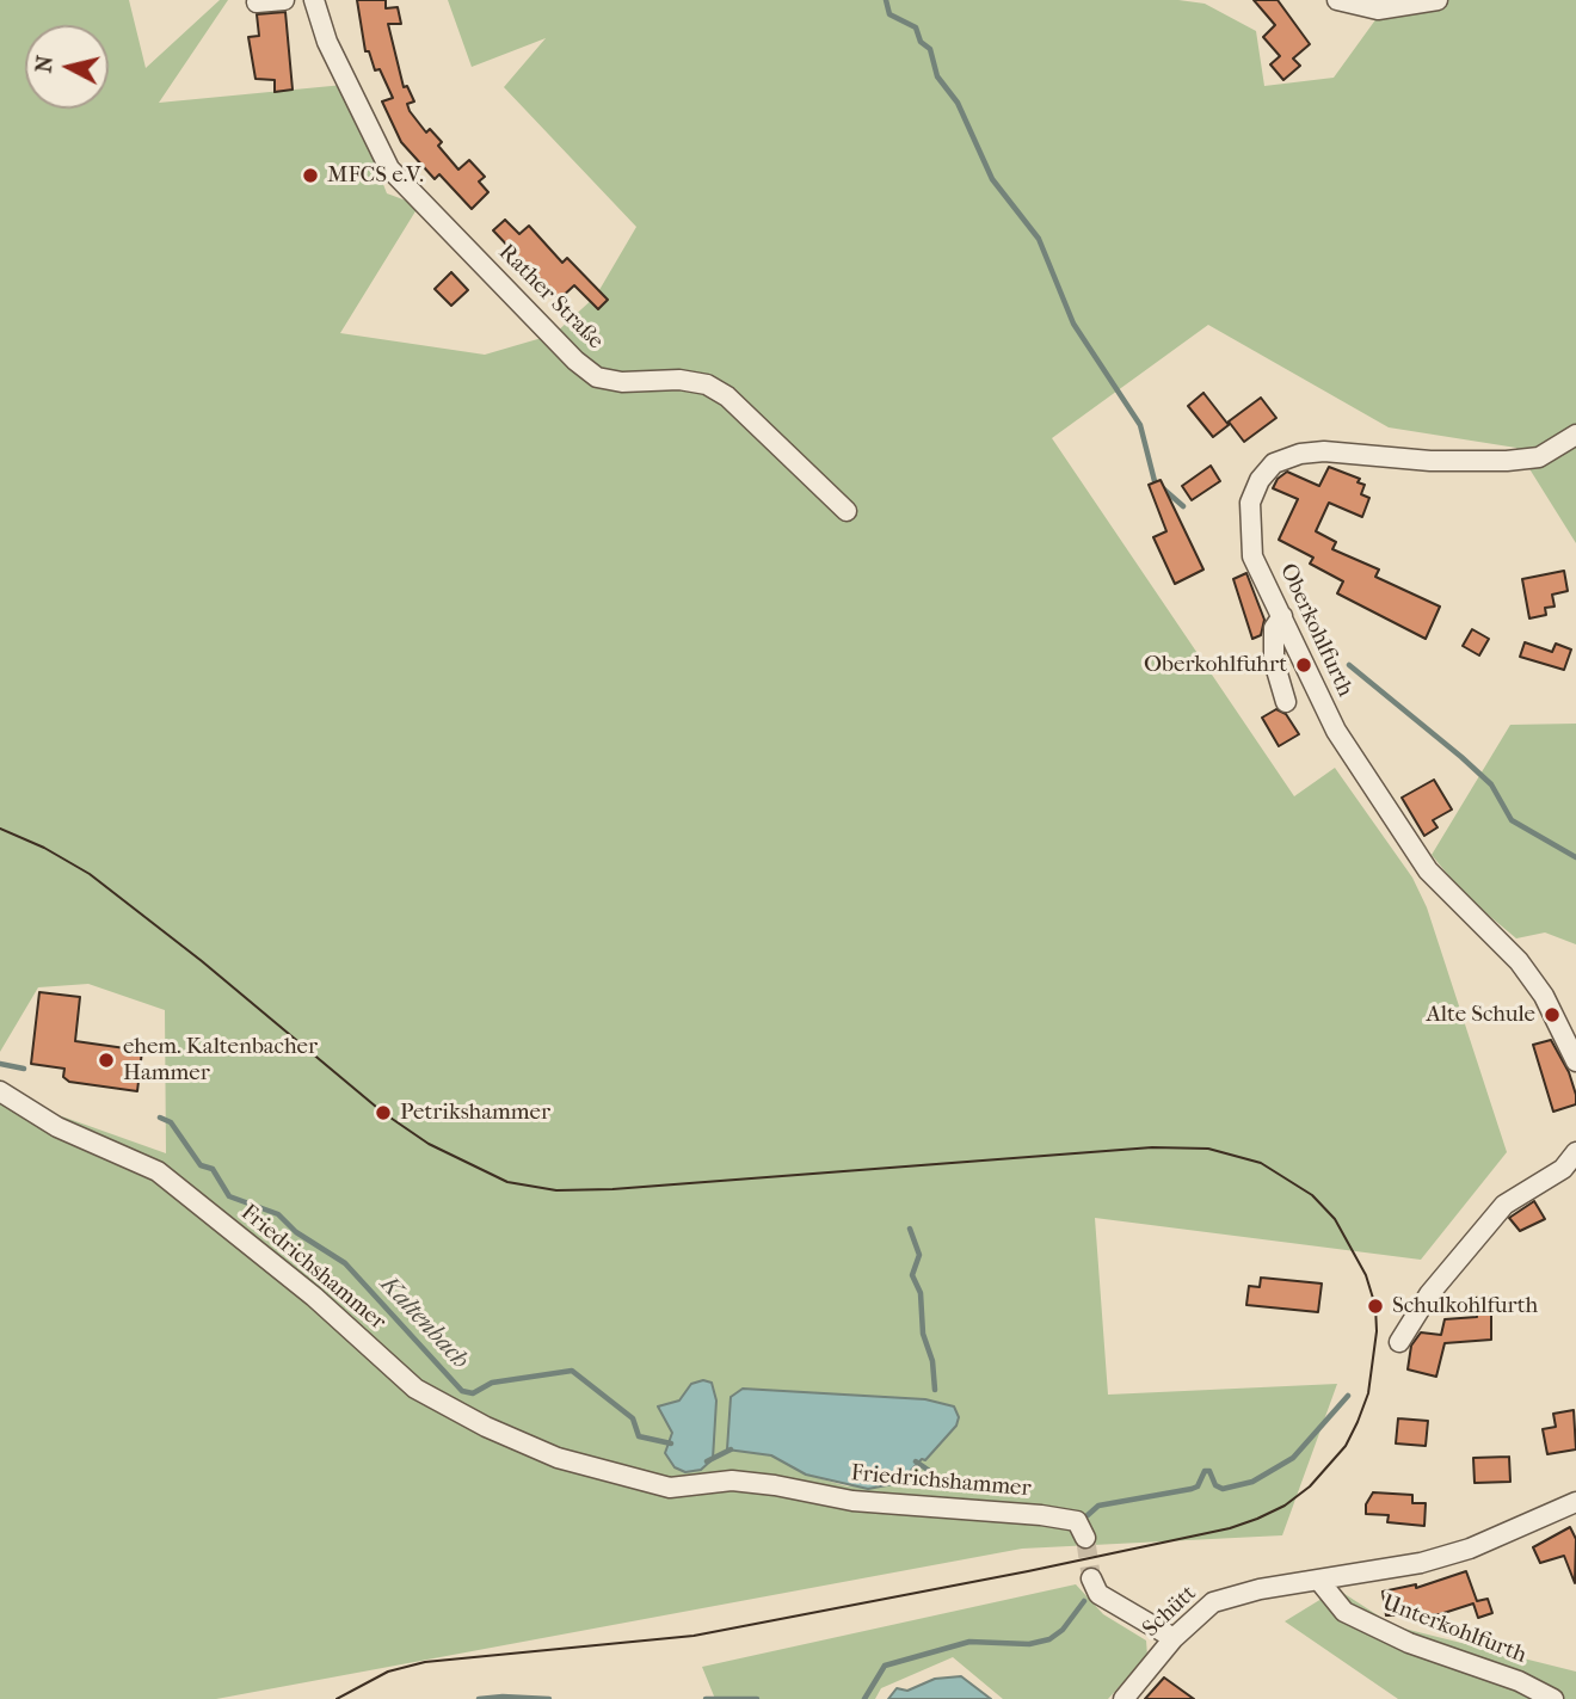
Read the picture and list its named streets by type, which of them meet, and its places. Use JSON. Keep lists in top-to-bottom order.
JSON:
{
  "streets": {
    "street": [
      "Rather Straße",
      "Oberkohlfurth",
      "Friedrichshammer",
      "Schütt",
      "Unterkohlfurth"
    ]
  },
  "crossings": [
    ["Schütt", "Unterkohlfurth"]
  ],
  "water": ["Kaltenbach"],
  "places": [
    "MFCS e.V.",
    "Oberkohlfuhrt",
    "Alte Schule",
    "ehem. Kaltenbacher Hammer",
    "Petrikshammer",
    "Schulkohlfurth"
  ],
  "north": "left"
}
